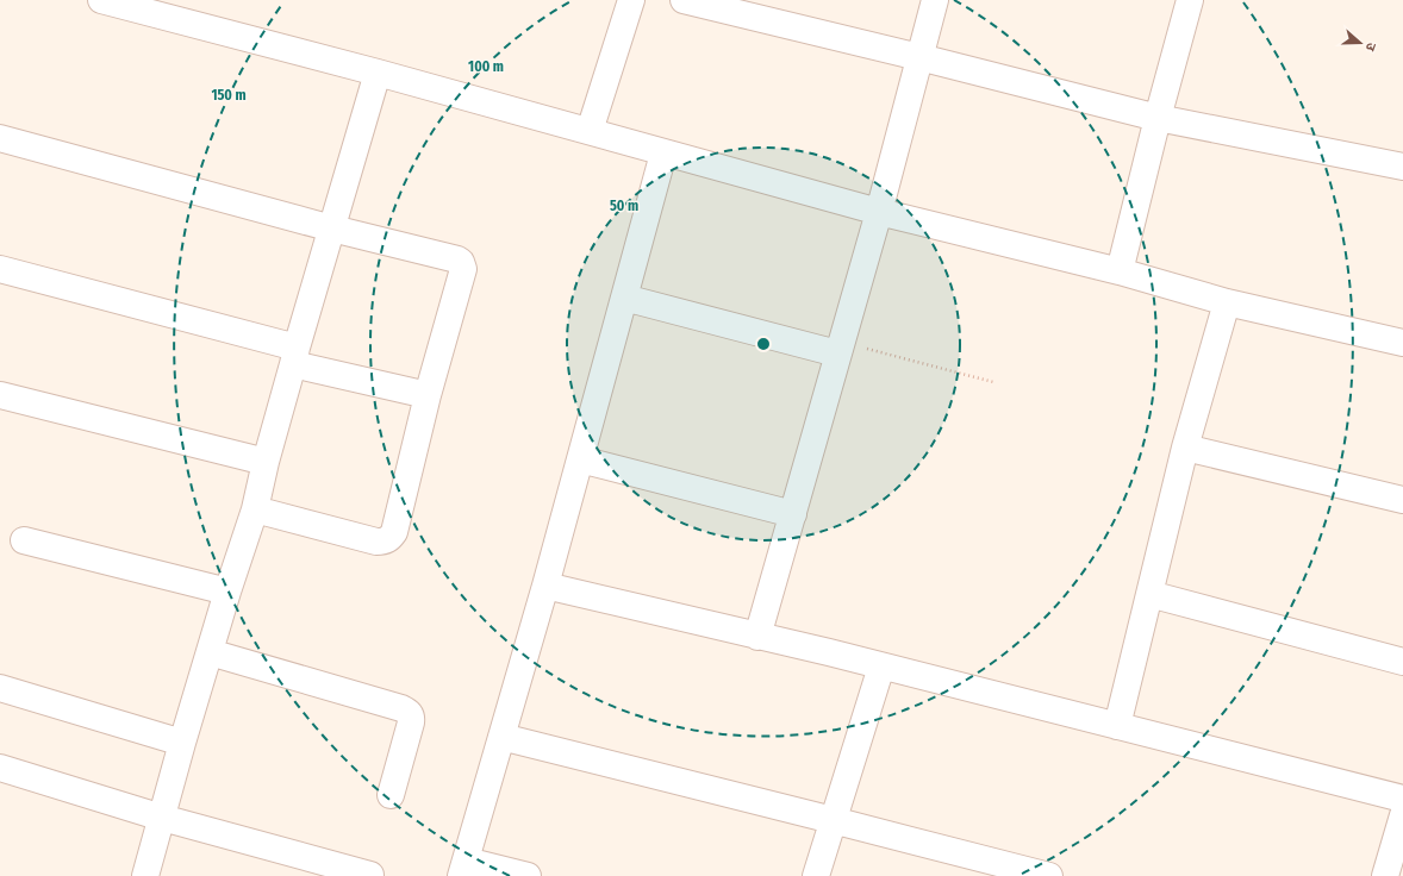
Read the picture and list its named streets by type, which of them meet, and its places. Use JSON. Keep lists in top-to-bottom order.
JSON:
{
  "north": "right",
  "rings": ["100 m", "150 m", "50 m"]
}
